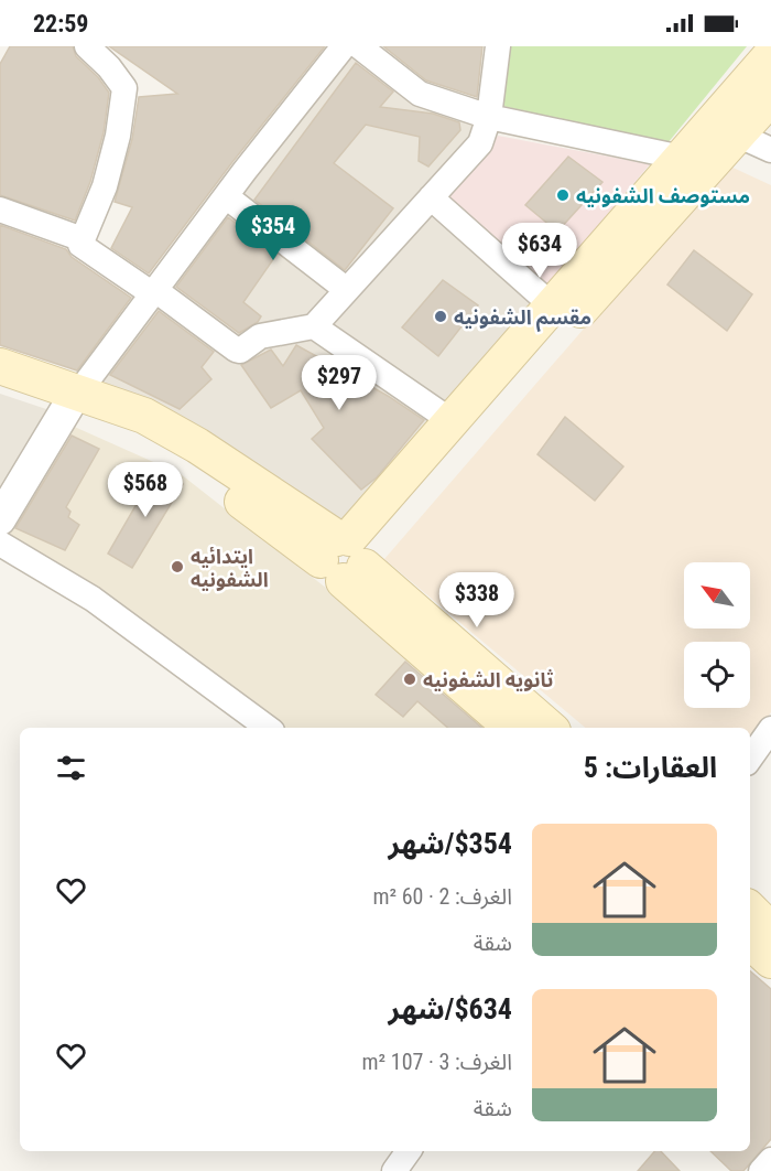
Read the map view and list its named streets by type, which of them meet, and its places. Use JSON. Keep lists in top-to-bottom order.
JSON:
{
  "places": [
    "مستوصف الشفونيه",
    "مقسم الشفونيه",
    "ايتدائيه الشفونيه",
    "ثانويه الشفونيه"
  ],
  "north": "top left",
  "page": {
    "status": "22:59",
    "price": [
      "$354",
      "$634",
      "$297",
      "$568",
      "$338"
    ],
    "heading": "العقارات: 5",
    "list": [
      {
        "name": "$354/شهر",
        "note": "الغرف: 2 · 60 m² · شقة"
      },
      {
        "name": "$634/شهر",
        "note": "الغرف: 3 · 107 m² · شقة"
      }
    ]
  }
}
